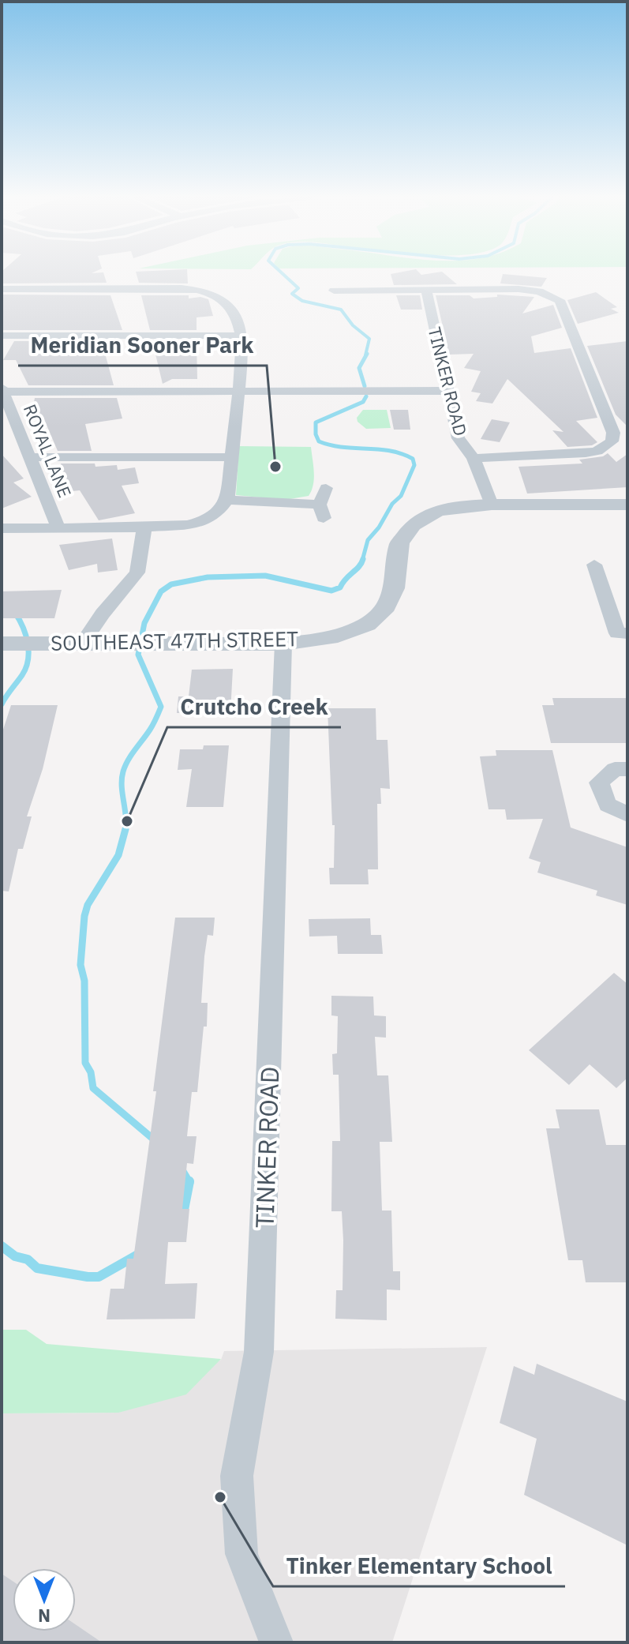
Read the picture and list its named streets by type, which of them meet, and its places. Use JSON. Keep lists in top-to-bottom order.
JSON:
{
  "streets": {
    "street": ["TINKER ROAD", "ROYAL LANE", "SOUTHEAST 47TH STREET"]
  },
  "crossings": [
    ["TINKER ROAD", "SOUTHEAST 47TH STREET"]
  ],
  "places": ["Meridian Sooner Park", "Crutcho Creek", "Tinker Elementary School"],
  "north": "bottom"
}
